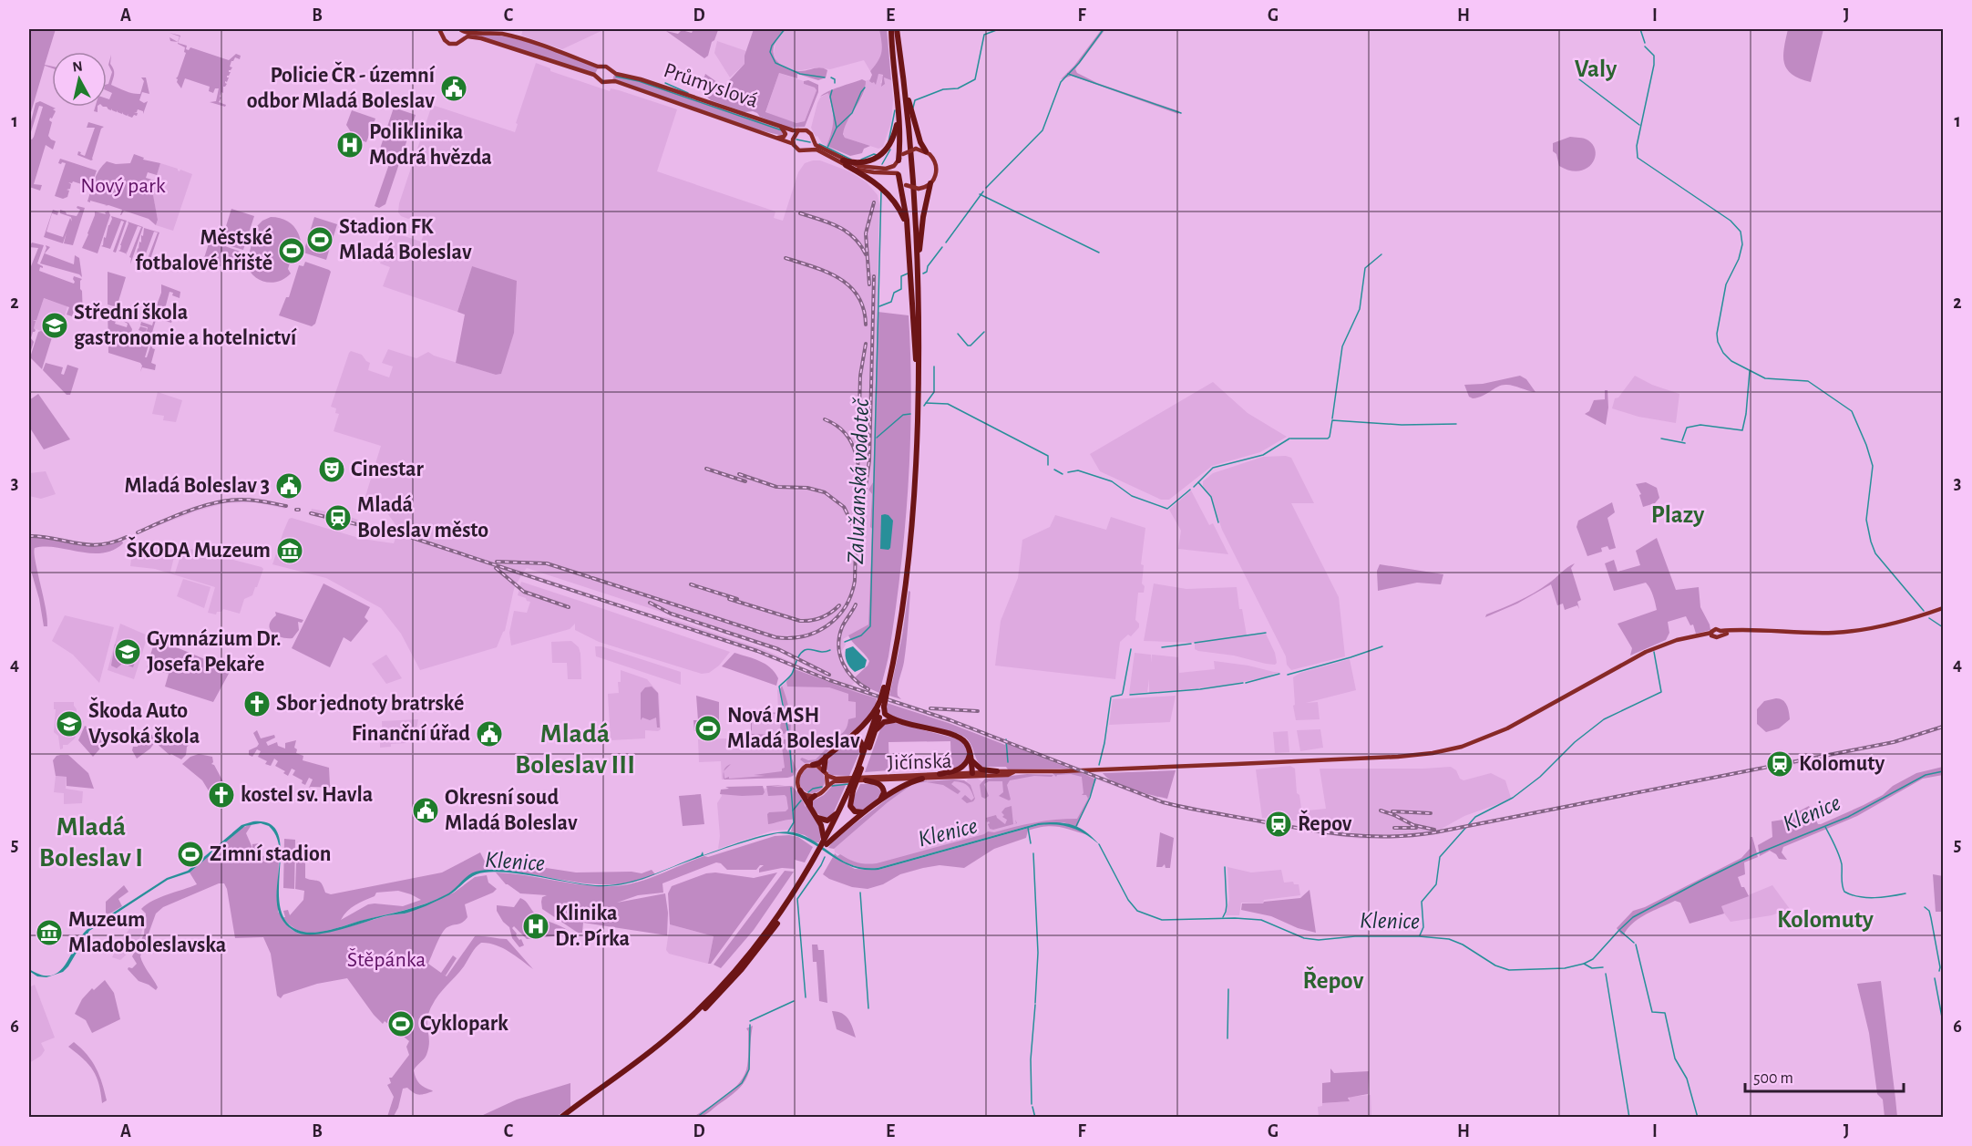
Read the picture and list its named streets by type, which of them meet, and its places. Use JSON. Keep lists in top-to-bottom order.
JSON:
{
  "streets": {
    "main road": ["Průmyslová", "Jičínská"]
  },
  "districts": [
    "Valy",
    "Plazy",
    "Mladá Boleslav III",
    "Mladá Boleslav I",
    "Kolomuty",
    "Řepov"
  ],
  "water": ["Zalužanská vodoteč", "Klenice"],
  "parks": ["Nový park", "Štěpánka"],
  "places": {
    "public building": [
      "Policie ČR - územní odbor Mladá Boleslav",
      "Mladá Boleslav 3",
      "Finanční úřad",
      "Okresní soud Mladá Boleslav"
    ],
    "hospital": ["Poliklinika Modrá hvězda", "Klinika Dr. Pírka"],
    "sports": [
      "Stadion FK Mladá Boleslav",
      "Městské fotbalové hřiště",
      "Nová MSH Mladá Boleslav",
      "Zimní stadion",
      "Cyklopark"
    ],
    "school or university": ["Střední škola gastronomie a hotelnictví", "Gymnázium Dr. Josefa Pekaře", "Škoda Auto Vysoká škola"],
    "theatre": ["Cinestar"],
    "station": ["Mladá Boleslav město", "Kolomuty", "Řepov"],
    "museum": ["ŠKODA Muzeum", "Muzeum Mladoboleslavska"],
    "church": ["Sbor jednoty bratrské", "kostel sv. Havla"]
  },
  "scale_bar": "500 m",
  "north": "top",
  "grid": {
    "columns": [
      "A",
      "B",
      "C",
      "D",
      "E",
      "F",
      "G",
      "H",
      "I",
      "J"
    ],
    "rows": [
      "1",
      "2",
      "3",
      "4",
      "5",
      "6"
    ]
  }
}
